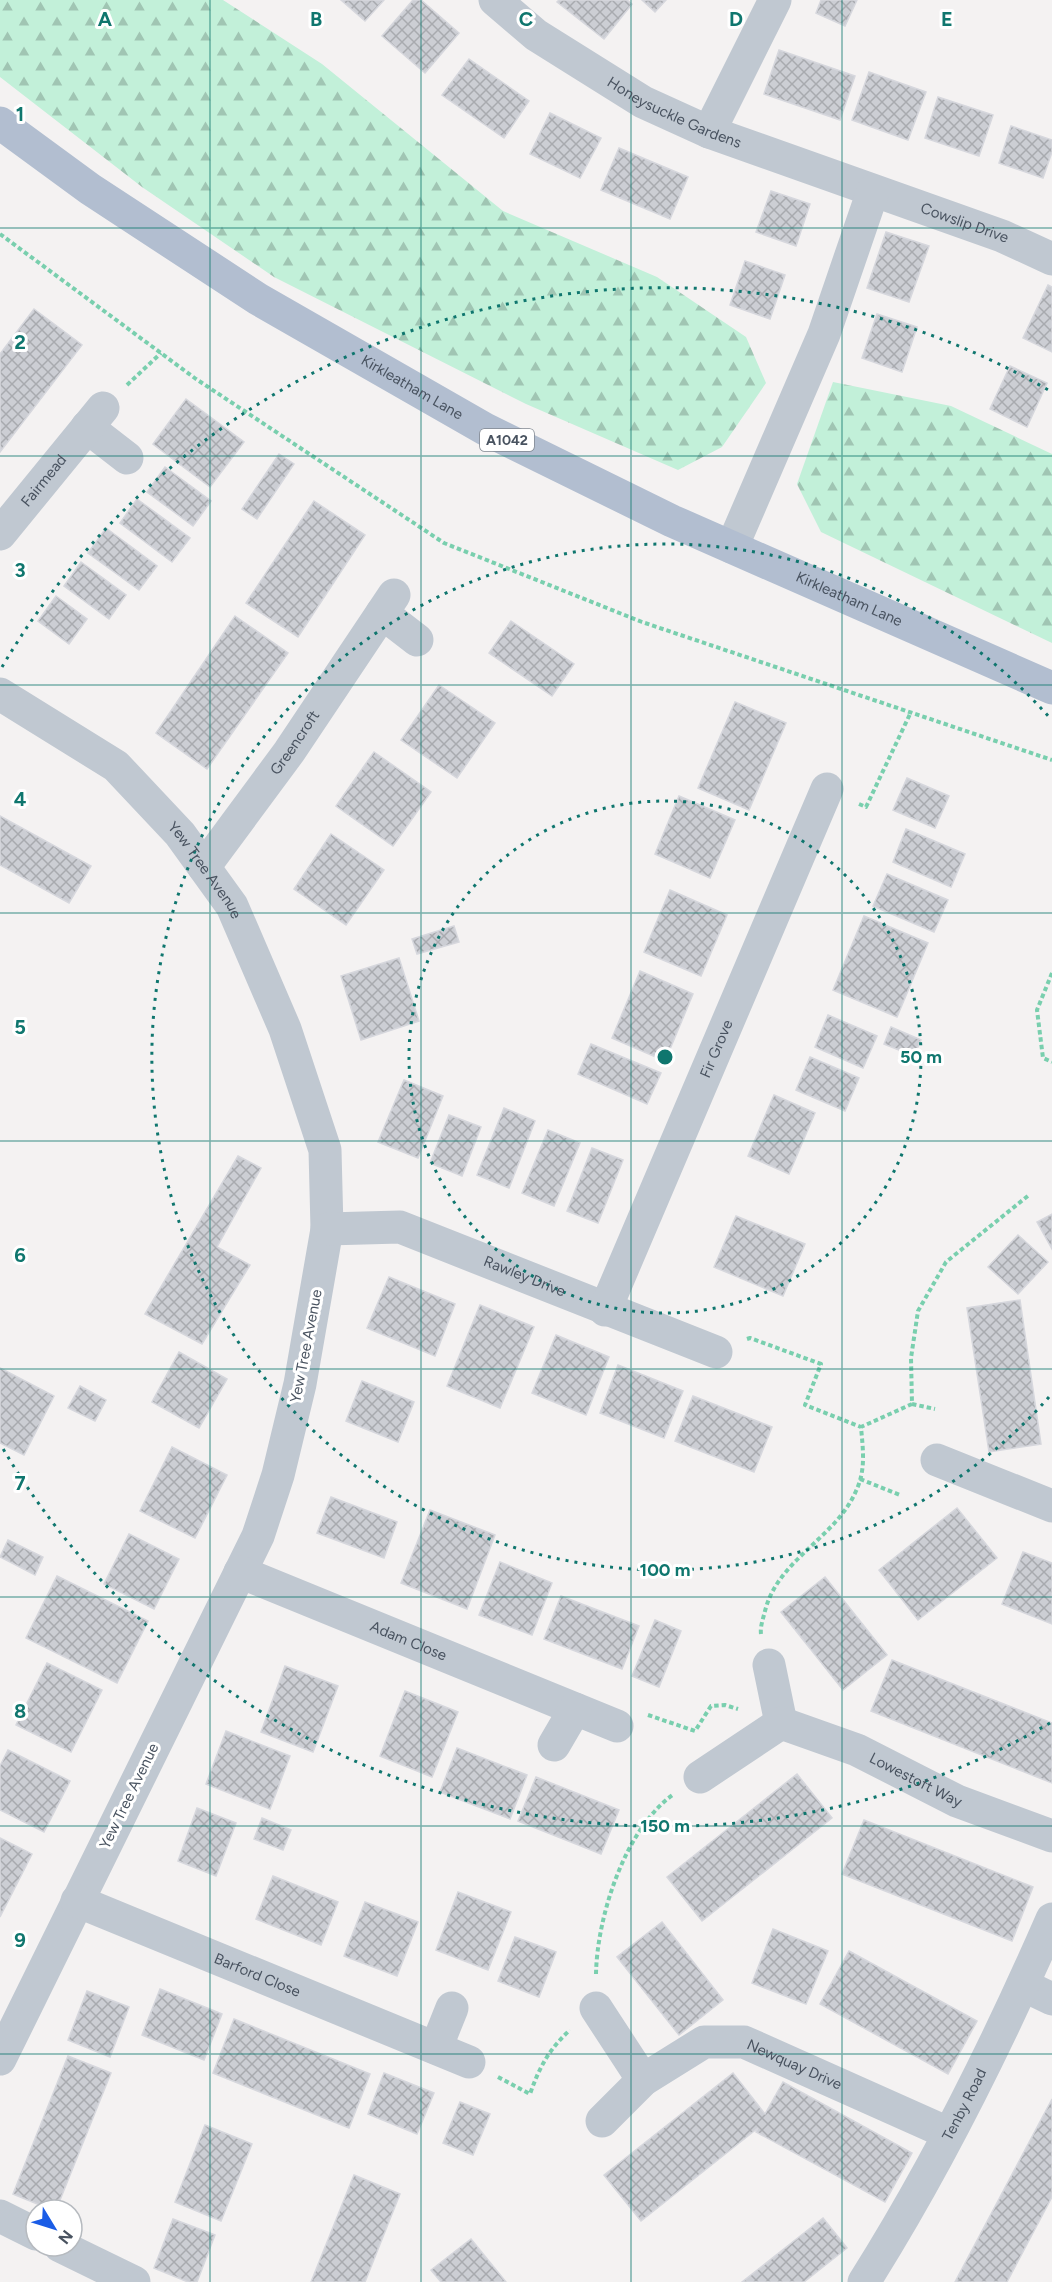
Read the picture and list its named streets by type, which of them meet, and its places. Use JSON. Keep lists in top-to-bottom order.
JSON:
{
  "streets": {
    "main road": ["Kirkleatham Lane", "A1042"],
    "street": [
      "Honeysuckle Gardens",
      "Cowslip Drive",
      "Fairmead",
      "Greencroft",
      "Yew Tree Avenue",
      "Fir Grove",
      "Rawley Drive",
      "Adam Close",
      "Lowestoft Way",
      "Barford Close",
      "Newquay Drive",
      "Tenby Road"
    ]
  },
  "crossings": [
    ["Honeysuckle Gardens", "Cowslip Drive"],
    ["Greencroft", "Yew Tree Avenue"],
    ["Yew Tree Avenue", "Rawley Drive"],
    ["Yew Tree Avenue", "Adam Close"],
    ["Yew Tree Avenue", "Barford Close"],
    ["Fir Grove", "Rawley Drive"],
    ["Newquay Drive", "Tenby Road"]
  ],
  "north": "bottom right",
  "grid": {
    "columns": [
      "A",
      "B",
      "C",
      "D",
      "E"
    ],
    "rows": [
      "1",
      "2",
      "3",
      "4",
      "5",
      "6",
      "7",
      "8",
      "9"
    ]
  },
  "rings": ["50 m", "100 m", "150 m"]
}
